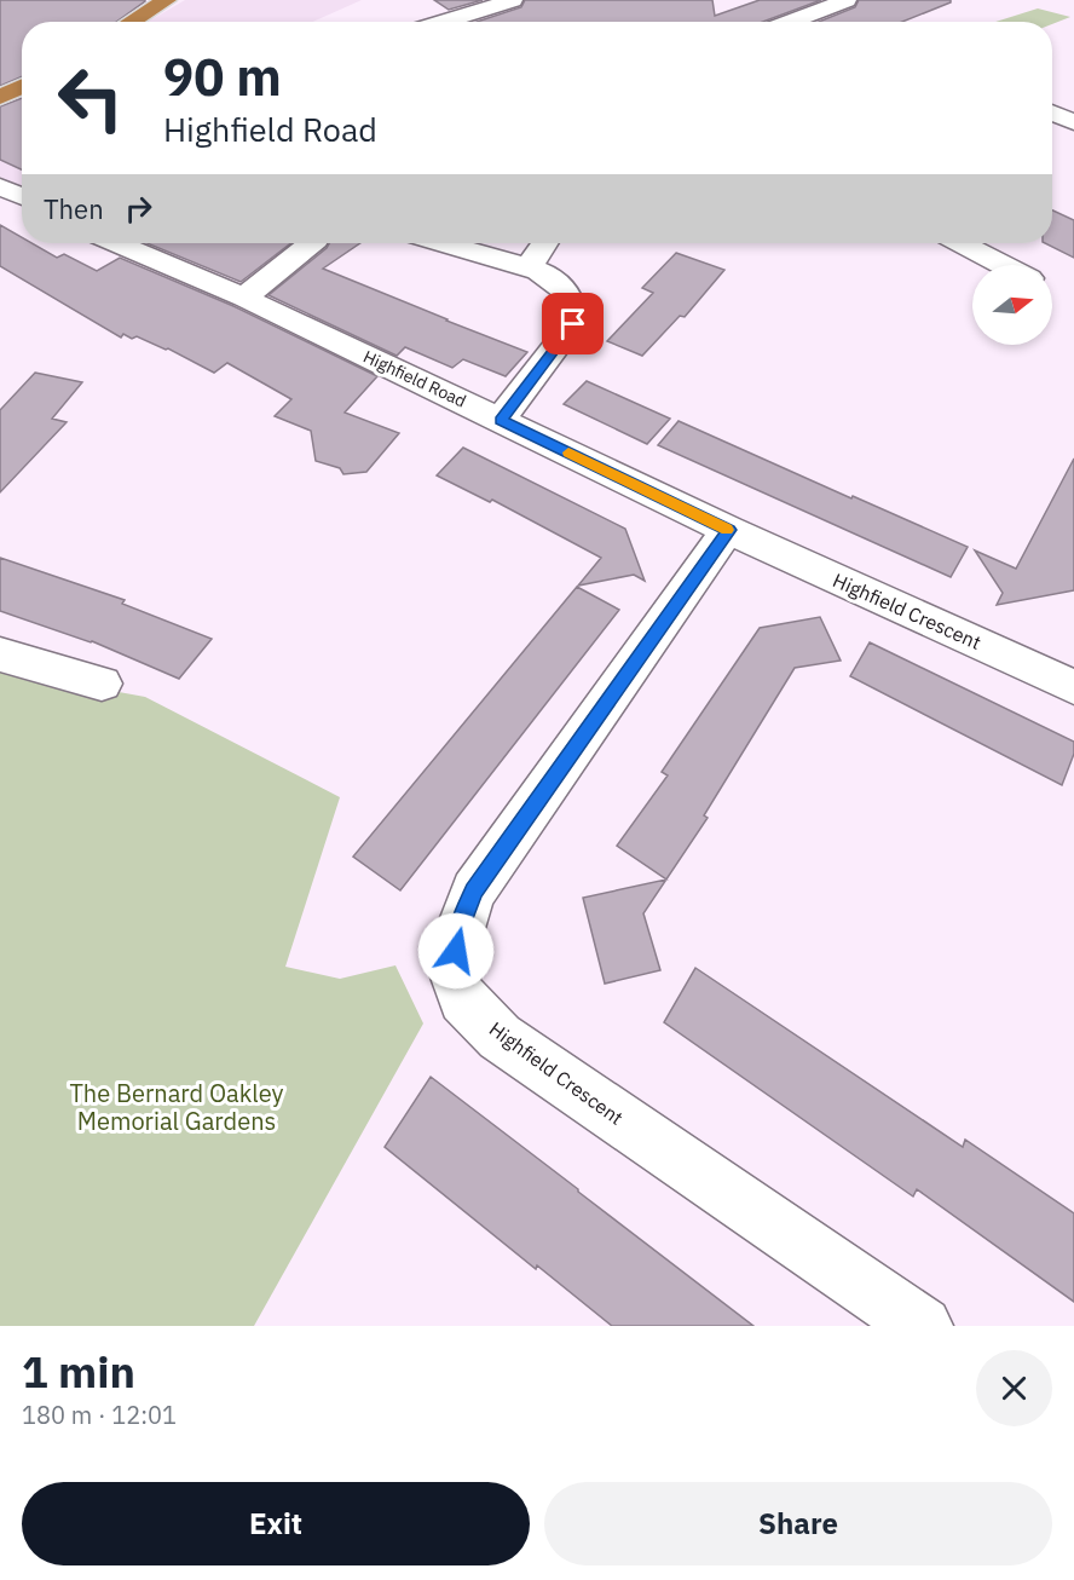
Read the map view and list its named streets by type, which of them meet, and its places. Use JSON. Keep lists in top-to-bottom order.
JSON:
{
  "streets": {
    "street": ["Highfield Road", "Highfield Crescent"]
  },
  "crossings": [
    ["Highfield Road", "Highfield Crescent"]
  ],
  "parks": ["The Bernard Oakley Memorial Gardens"],
  "north": "right",
  "page": {
    "turn": ["90 m", "Highfield Road"],
    "then": "Then",
    "heading": ["1 min", "180 m · 12:01"],
    "buttons": ["Exit", "Share"]
  }
}
